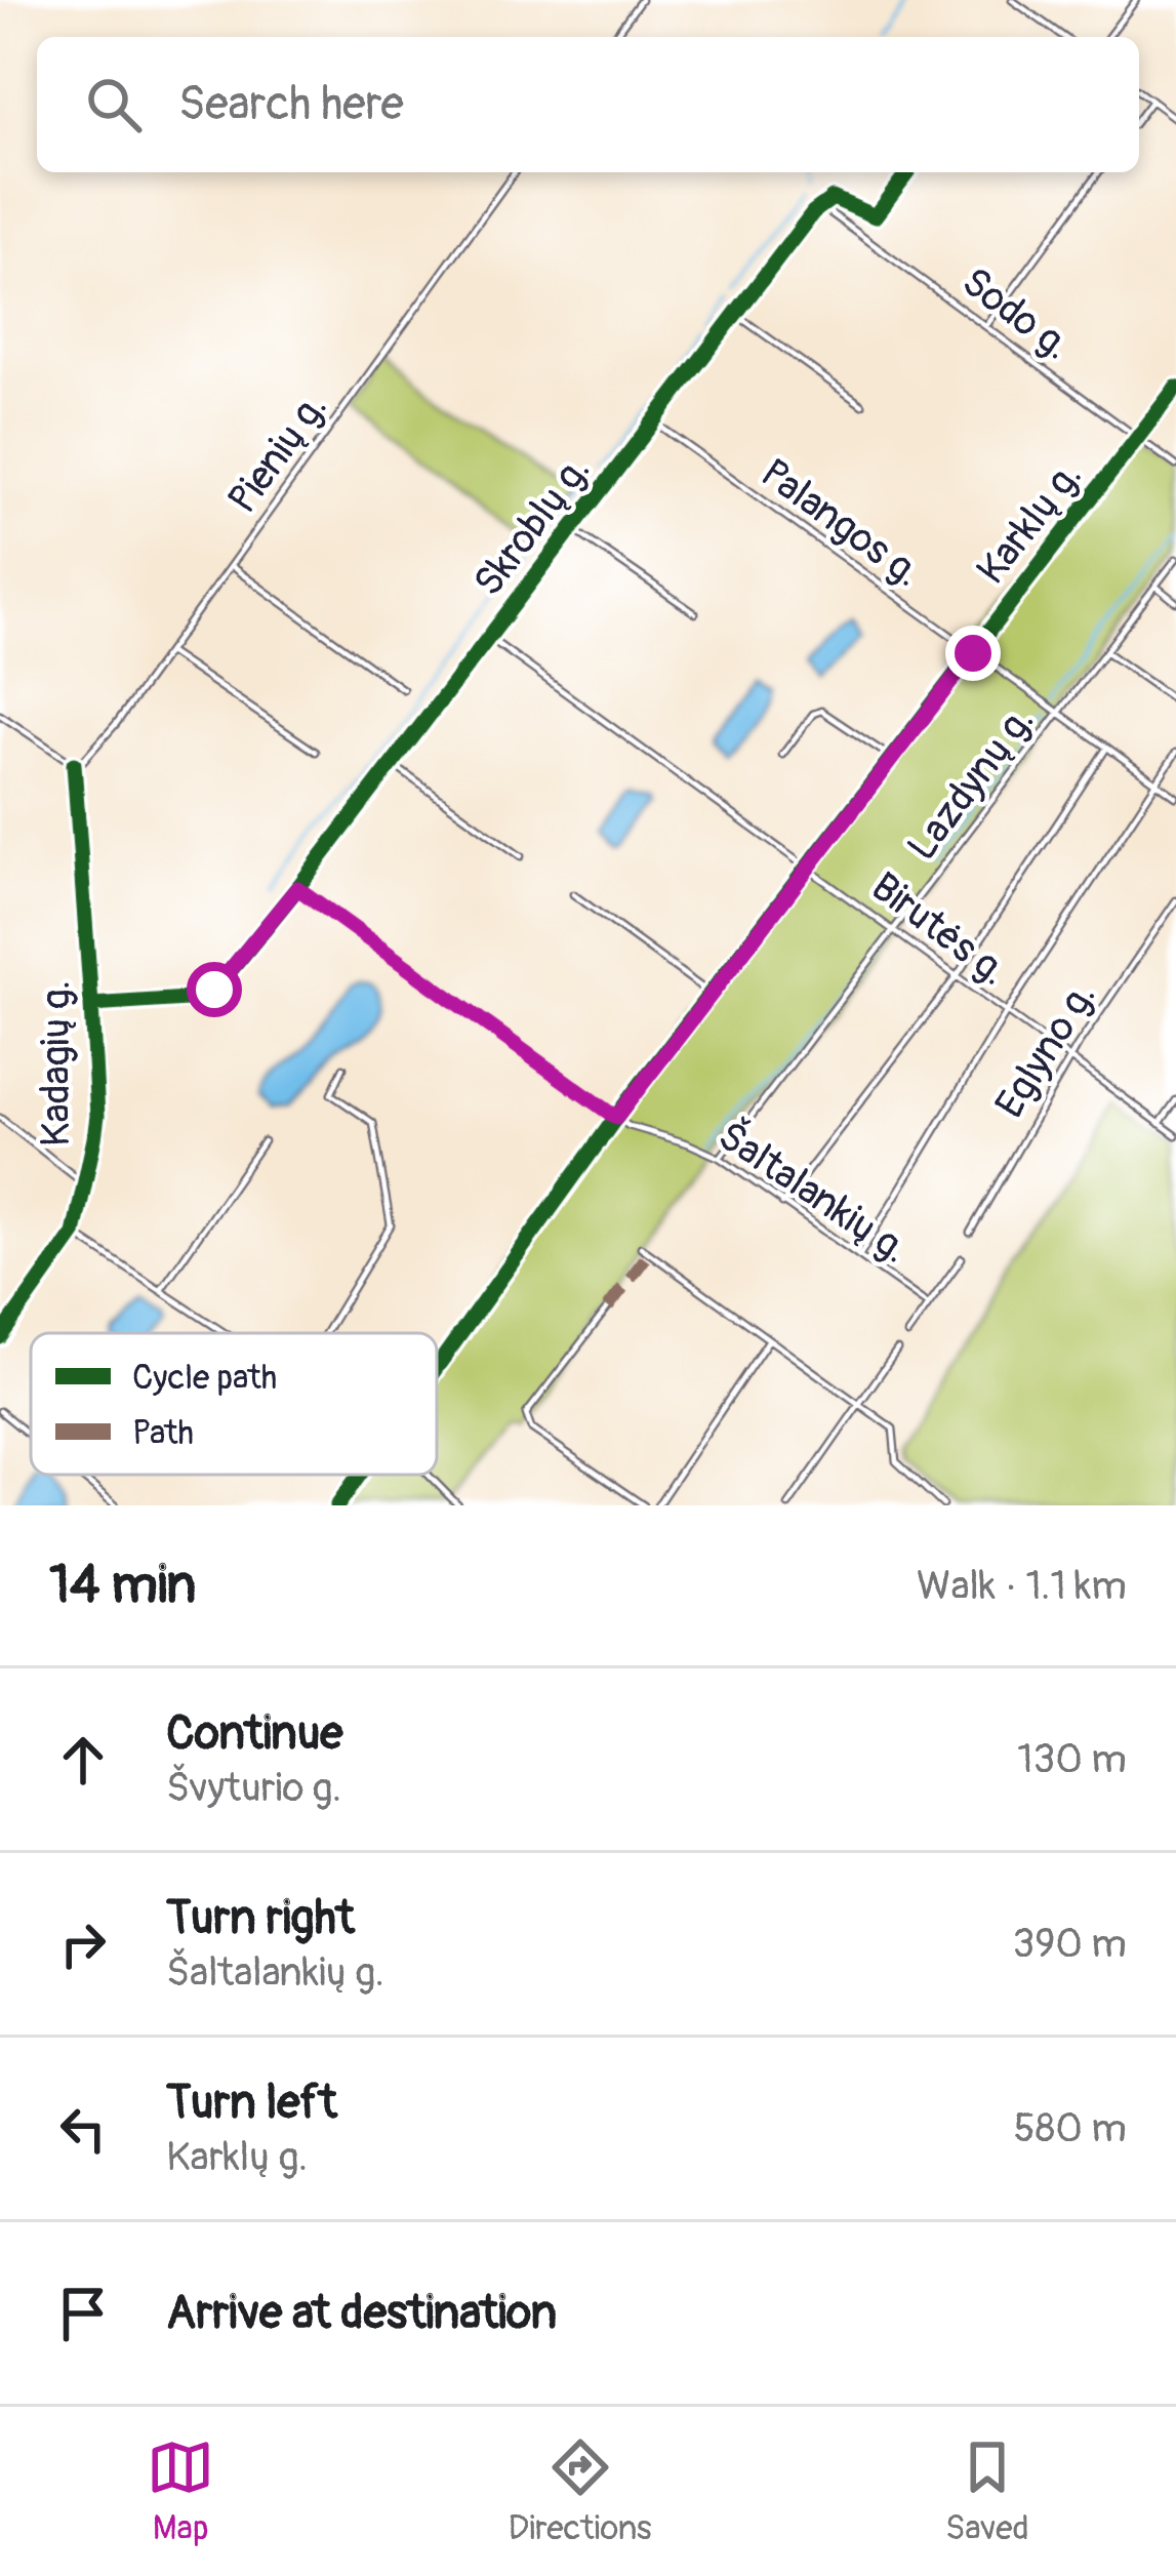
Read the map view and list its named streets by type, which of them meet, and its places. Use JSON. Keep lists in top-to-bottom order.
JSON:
{
  "streets": {
    "street": [
      "Sodo g.",
      "Pienių g.",
      "Palangos g.",
      "Karklų g.",
      "Skroblų g.",
      "Lazdynų g.",
      "Birutės g.",
      "Eglyno g.",
      "Kadagių g.",
      "Šaltalankių g."
    ]
  },
  "crossings": [
    ["Sodo g.", "Karklų g."],
    ["Sodo g.", "Skroblų g."],
    ["Pienių g.", "Kadagių g."],
    ["Palangos g.", "Karklų g."],
    ["Palangos g.", "Skroblų g."],
    ["Palangos g.", "Lazdynų g."],
    ["Karklų g.", "Birutės g."],
    ["Karklų g.", "Šaltalankių g."],
    ["Skroblų g.", "Birutės g."],
    ["Skroblų g.", "Kadagių g."],
    ["Skroblų g.", "Šaltalankių g."],
    ["Lazdynų g.", "Birutės g."],
    ["Lazdynų g.", "Šaltalankių g."],
    ["Birutės g.", "Eglyno g."]
  ],
  "legend": ["Cycle path", "Path"],
  "page": {
    "search": "Search here",
    "heading": ["14 min", "Walk · 1.1 km"],
    "list": [
      ["Continue", "Švyturio g.", "130 m"],
      ["Turn right", "Šaltalankių g.", "390 m"],
      ["Turn left", "Karklų g.", "580 m"],
      "Arrive at destination"
    ],
    "nav": ["Map", "Directions", "Saved"]
  }
}
